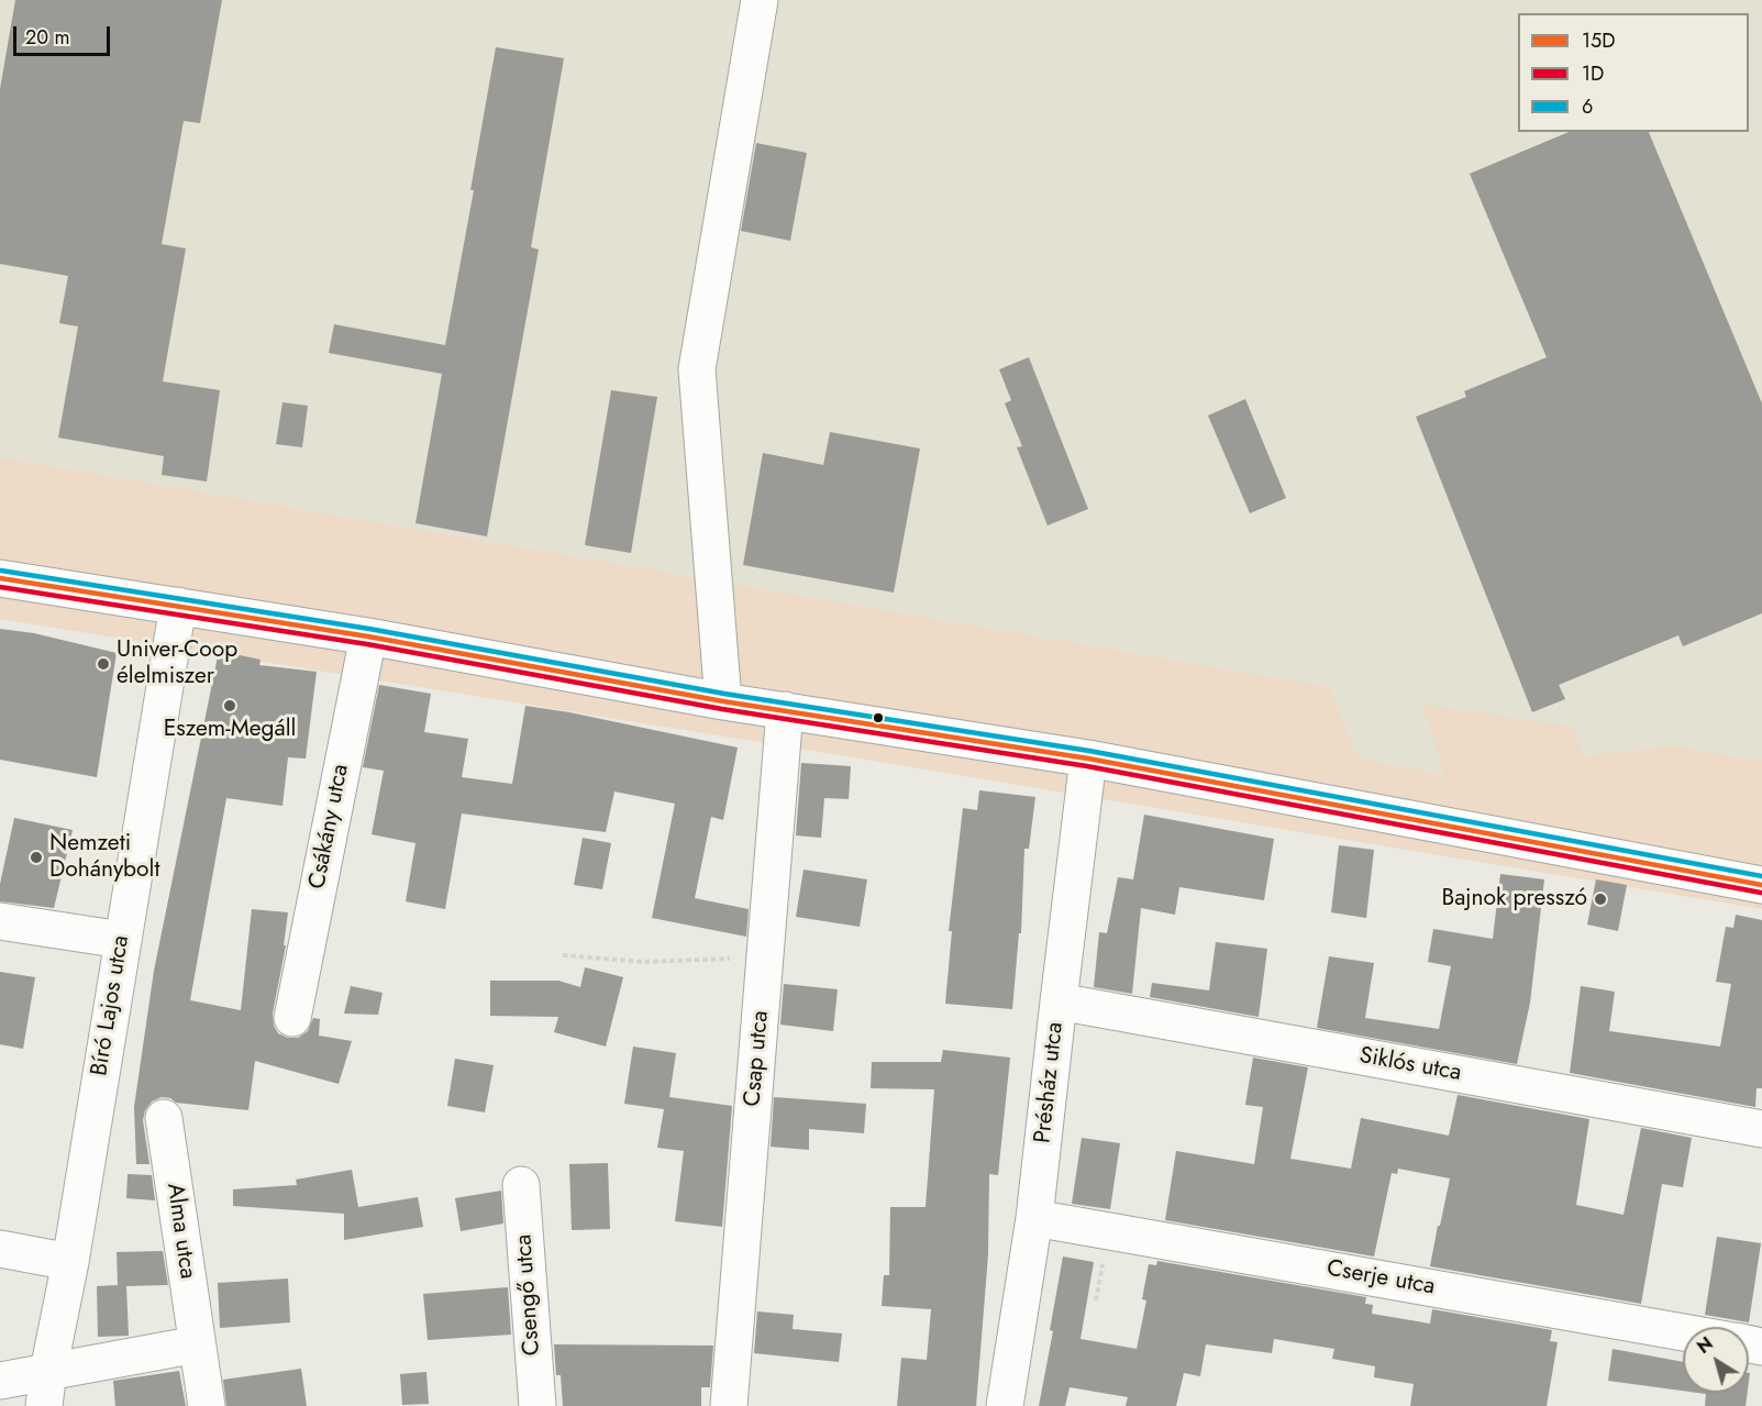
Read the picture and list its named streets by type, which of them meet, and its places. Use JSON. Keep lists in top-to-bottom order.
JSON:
{
  "streets": {
    "street": [
      "Csákány utca",
      "Bíró Lajos utca",
      "Csap utca",
      "Siklós utca",
      "Présház utca",
      "Alma utca",
      "Cserje utca",
      "Csengő utca"
    ]
  },
  "crossings": [
    ["Siklós utca", "Présház utca"],
    ["Présház utca", "Cserje utca"]
  ],
  "places": [
    "Univer-Coop élelmiszer",
    "Eszem-Megáll",
    "Nemzeti Dohánybolt",
    "Bajnok presszó"
  ],
  "lines": ["transit line 6", "transit line 15D", "transit line 1D"],
  "legend": ["15D", "1D", "6"],
  "scale_bar": "20 m",
  "north": "top left"
}
